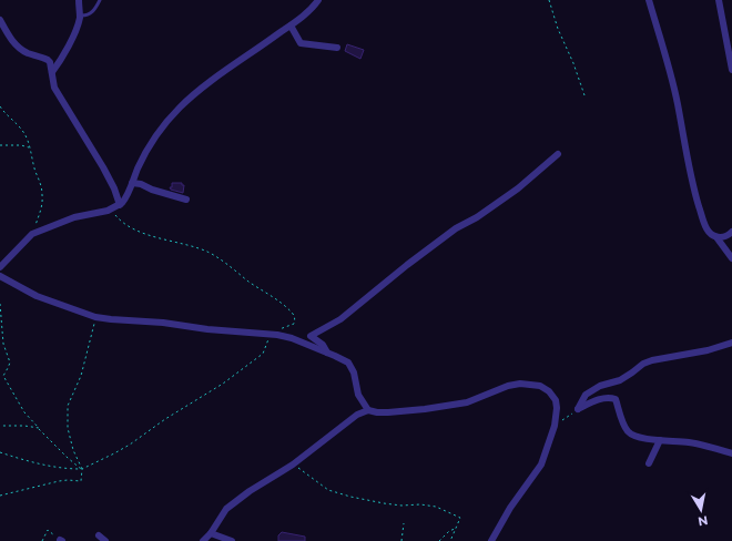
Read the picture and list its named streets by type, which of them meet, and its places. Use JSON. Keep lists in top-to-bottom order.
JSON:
{
  "north": "bottom"
}
